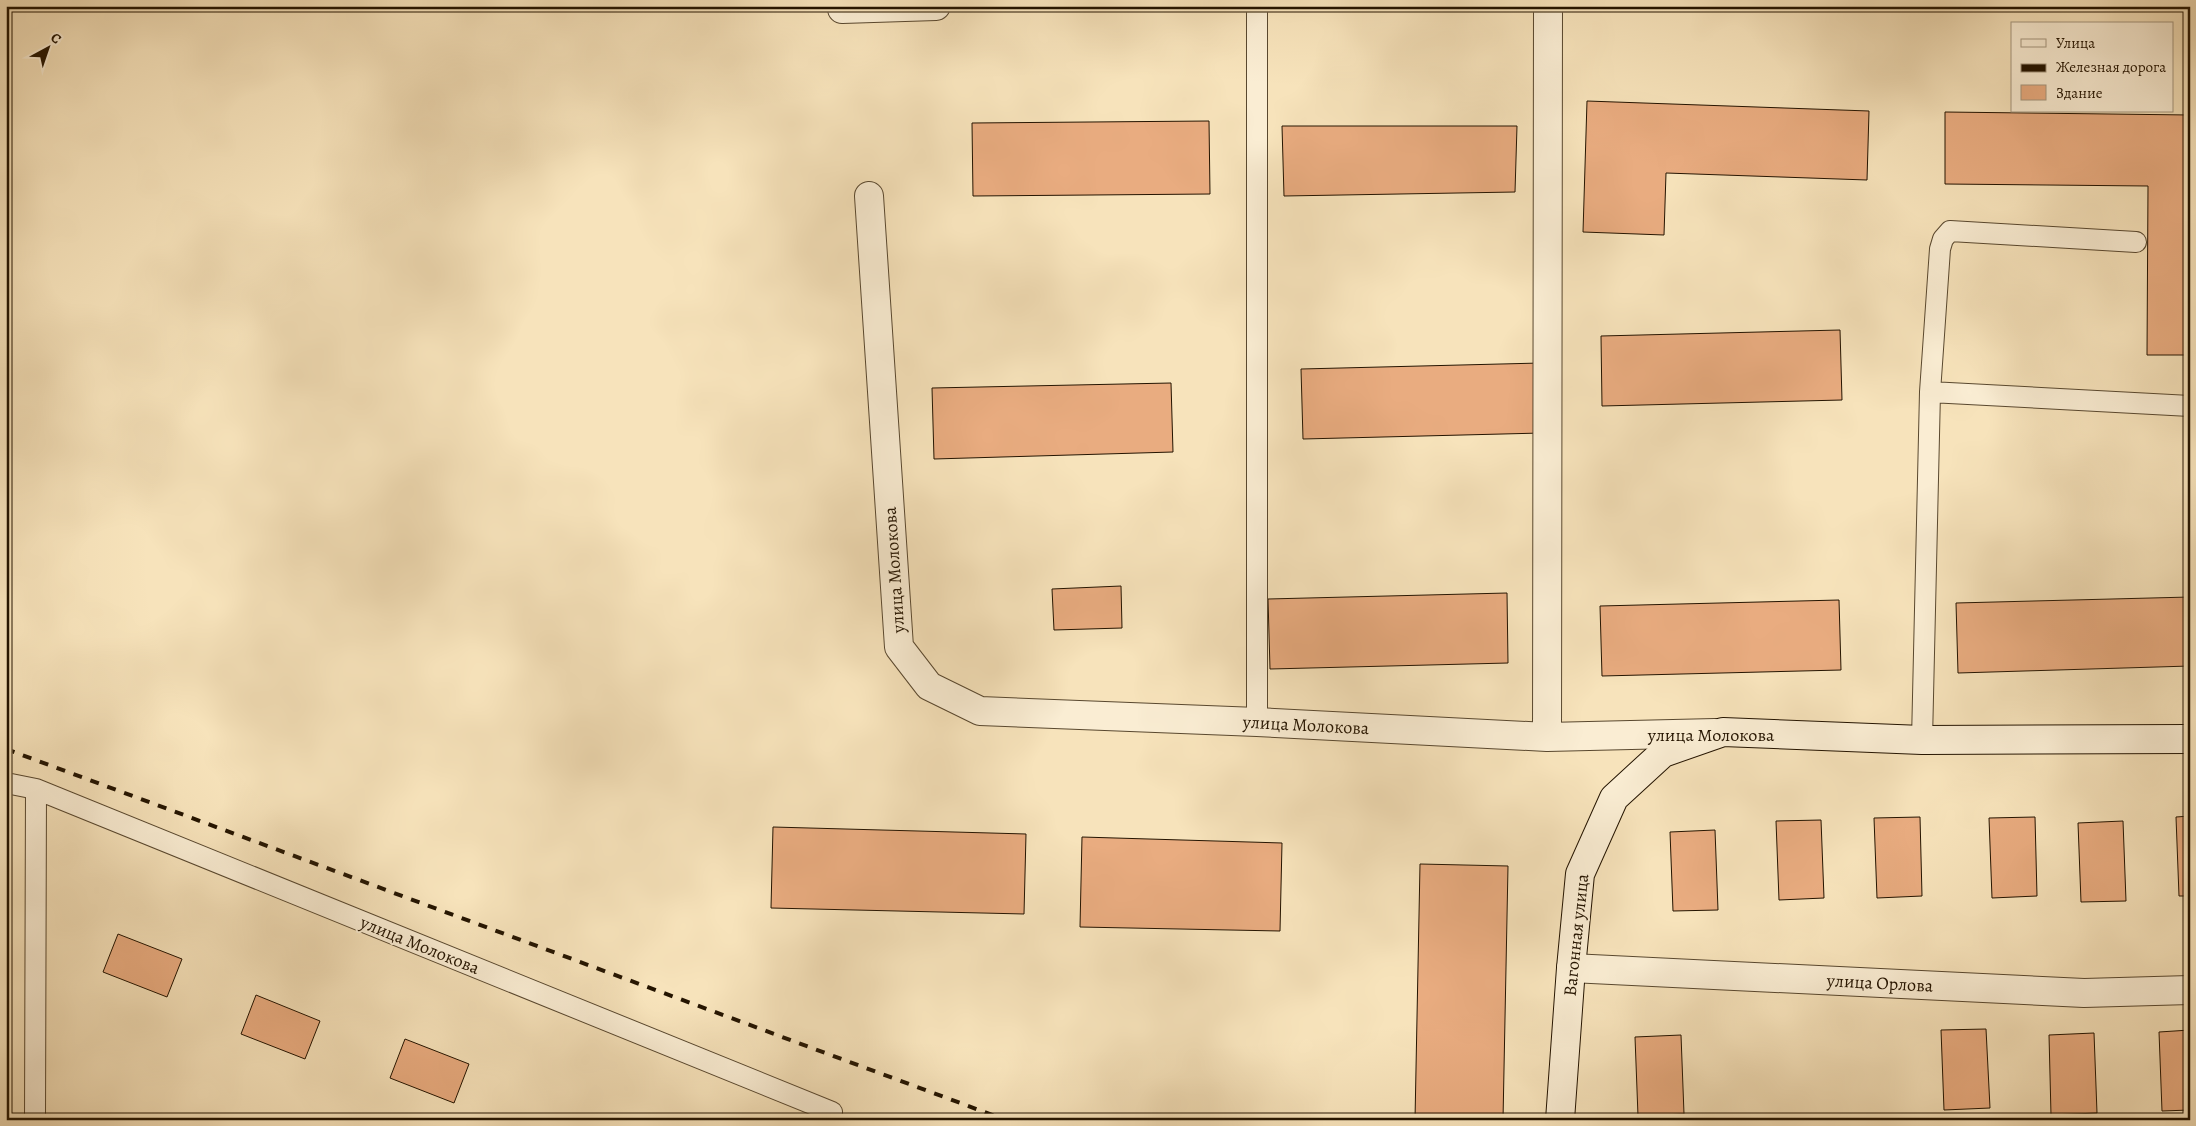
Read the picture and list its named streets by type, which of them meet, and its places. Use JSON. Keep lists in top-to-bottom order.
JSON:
{
  "streets": {
    "street": ["улица Молокова", "Вагонная улица", "улица Орлова"]
  },
  "crossings": [
    ["улица Молокова", "Вагонная улица"],
    ["Вагонная улица", "улица Орлова"]
  ],
  "legend": ["Улица", "Железная дорога", "Здание"],
  "north": "top right"
}
